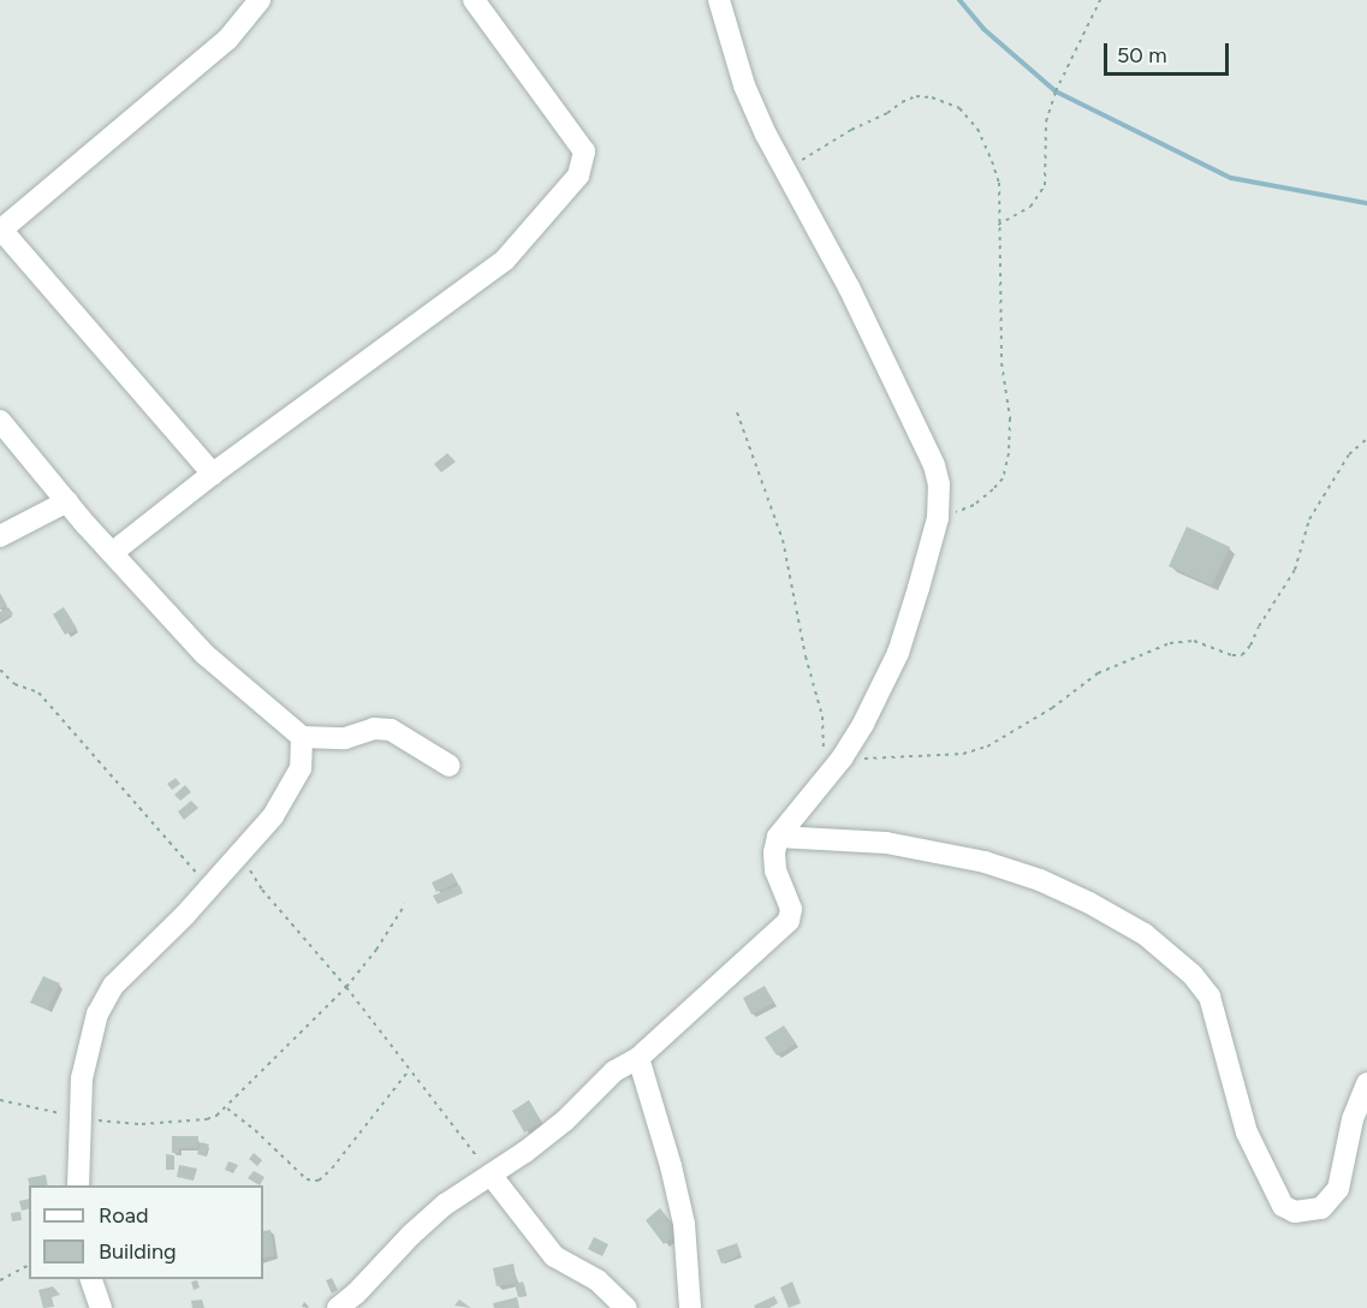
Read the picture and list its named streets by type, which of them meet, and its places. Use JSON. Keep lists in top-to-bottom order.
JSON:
{
  "legend": ["Road", "Building"],
  "scale_bar": "50 m"
}
